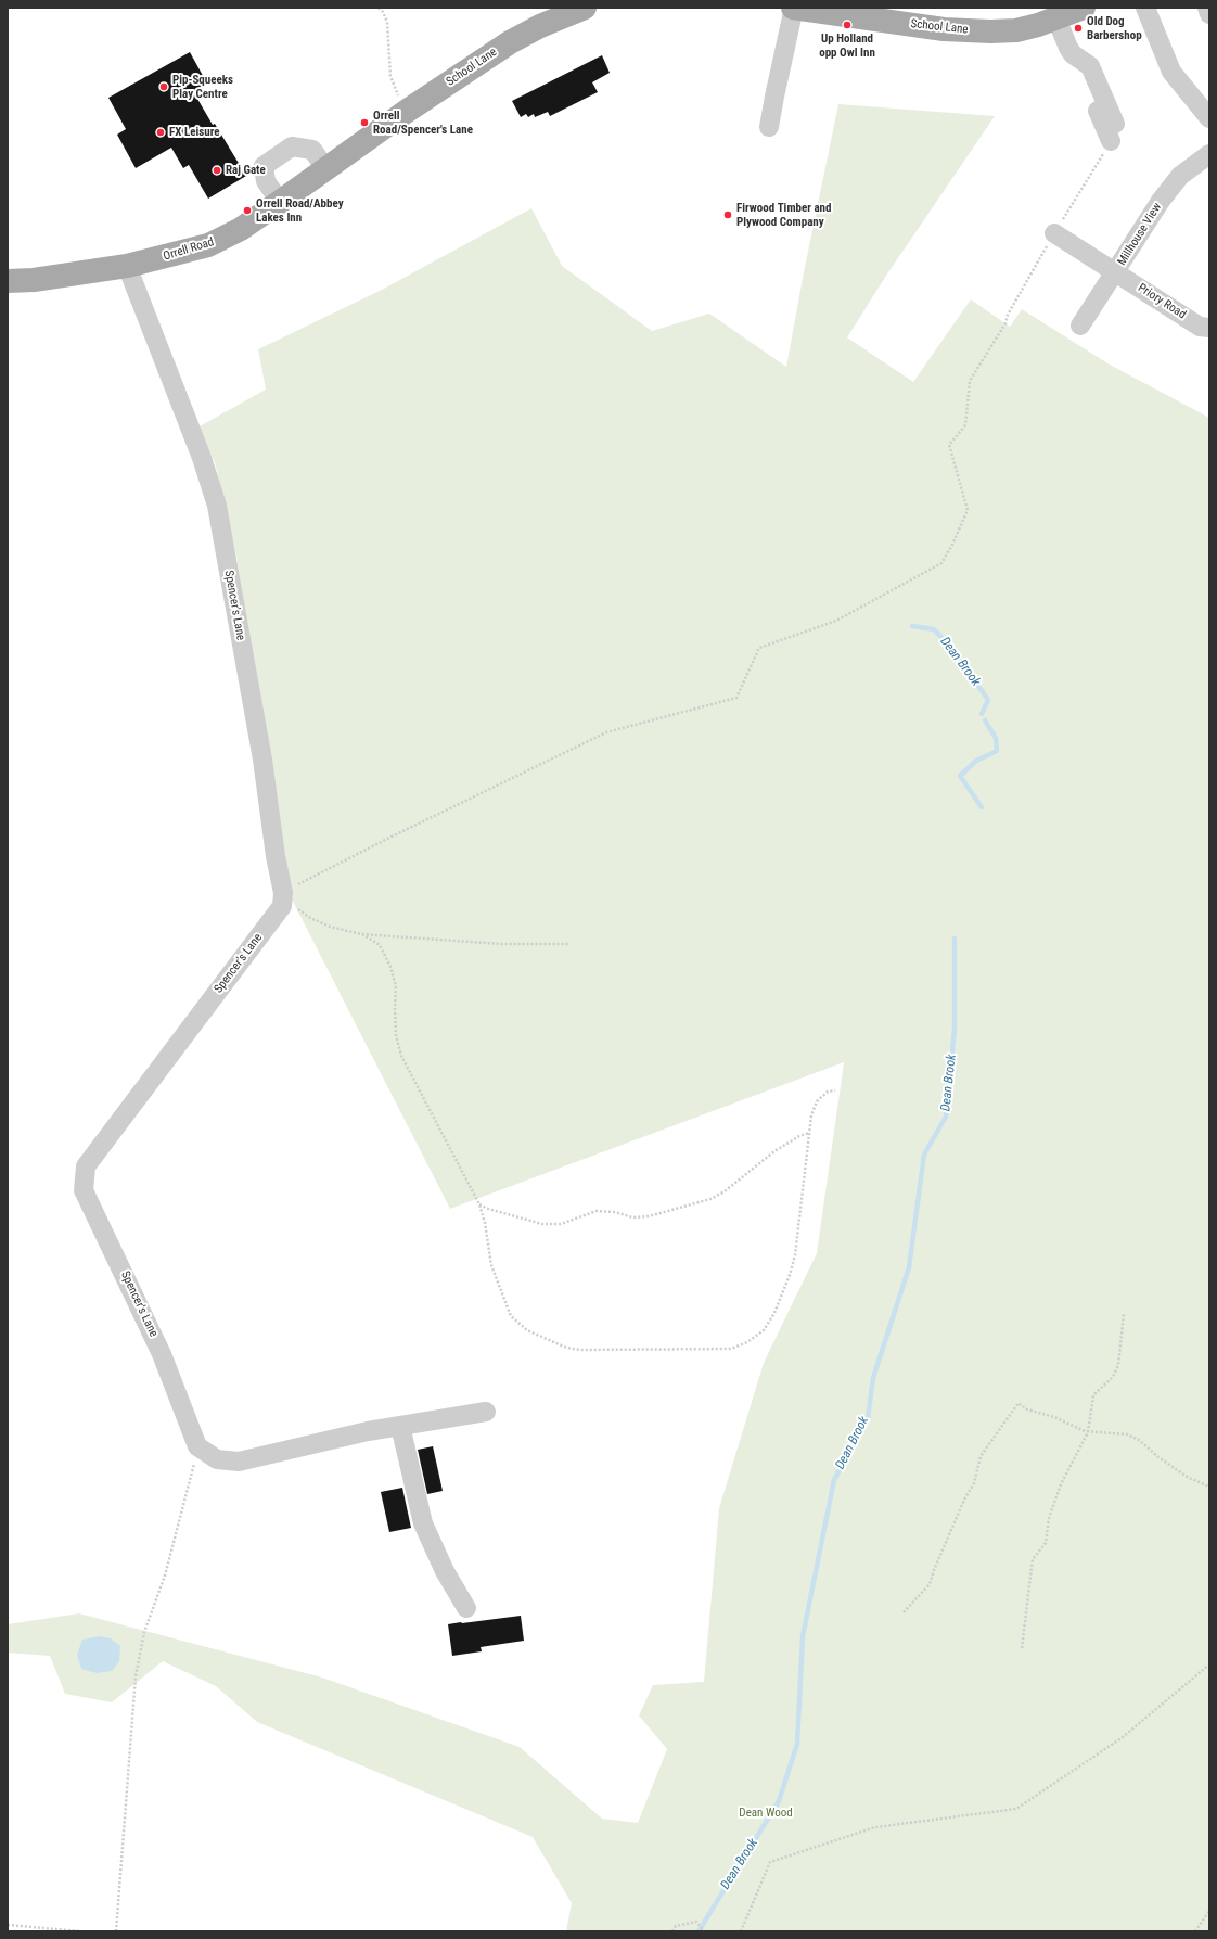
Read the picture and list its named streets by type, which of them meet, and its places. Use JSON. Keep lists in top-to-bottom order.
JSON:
{
  "streets": {
    "main road": ["School Lane", "Orrell Road"],
    "street": ["Millhouse View", "Priory Road", "Spencer's Lane"]
  },
  "crossings": [
    ["School Lane", "Orrell Road"],
    ["Millhouse View", "Priory Road"],
    ["Orrell Road", "Spencer's Lane"]
  ],
  "water": ["Dean Brook"],
  "parks": ["Dean Wood"],
  "places": [
    "Up Holland opp Owl Inn",
    "Old Dog Barbershop",
    "Pip-Squeeks Play Centre",
    "Orrell Road/Spencer's Lane",
    "FX Leisure",
    "Raj Gate",
    "Orrell Road/Abbey Lakes Inn",
    "Firwood Timber and Plywood Company"
  ]
}
